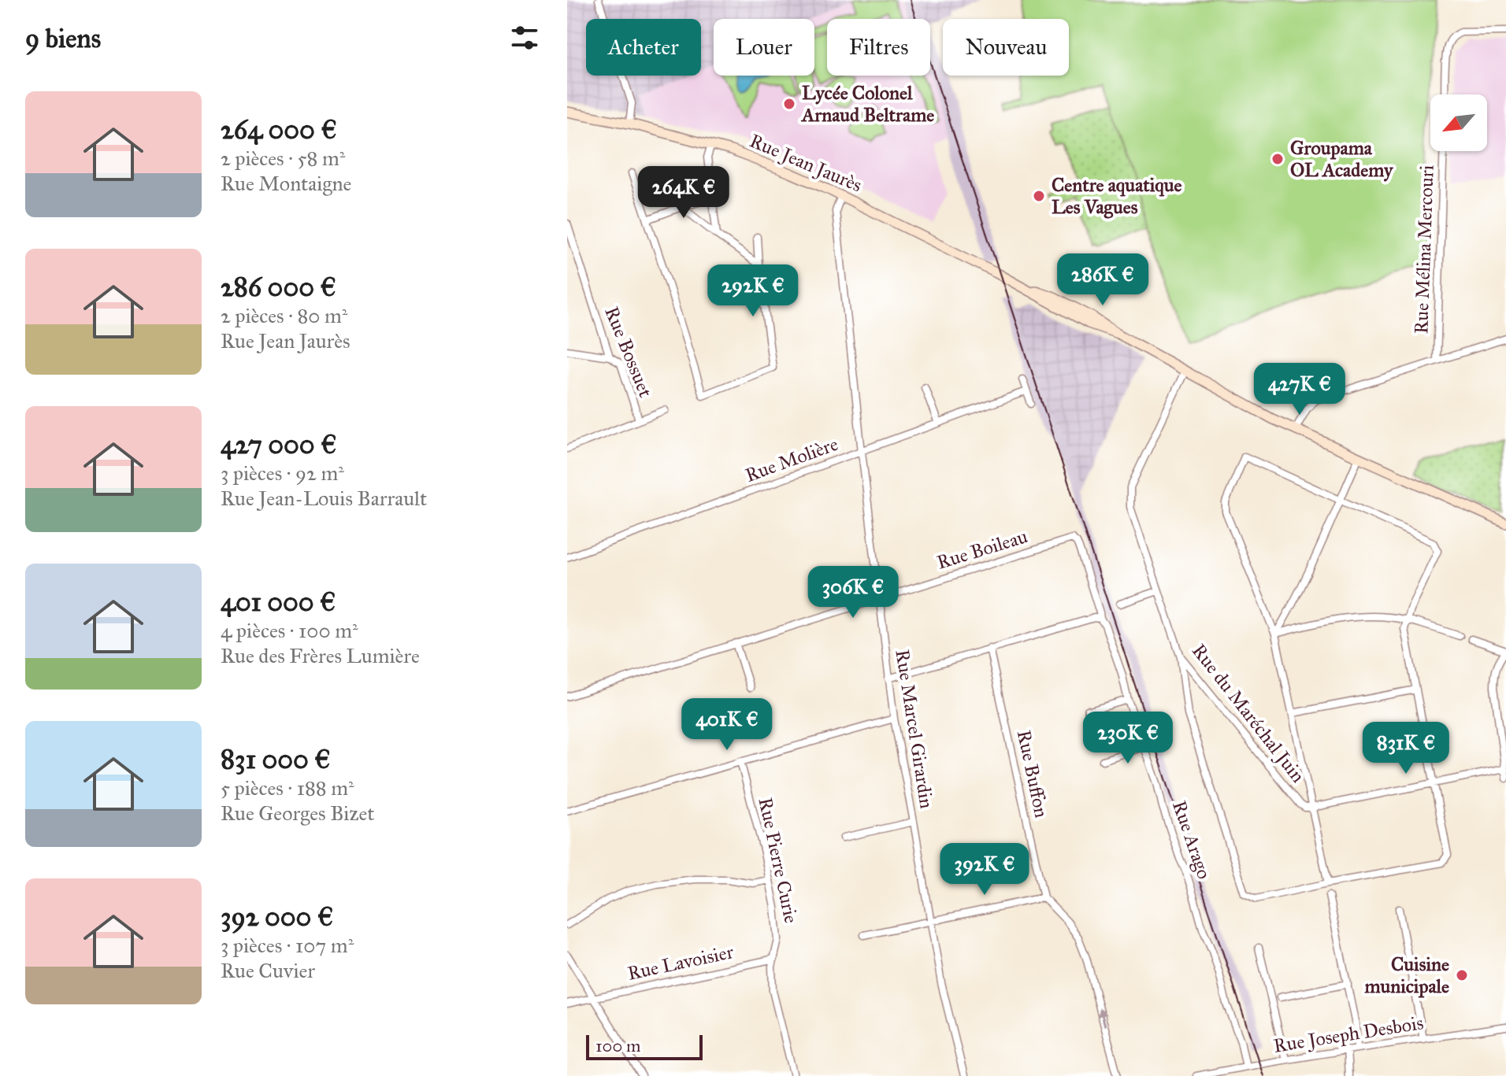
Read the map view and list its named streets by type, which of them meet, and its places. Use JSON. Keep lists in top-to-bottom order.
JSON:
{
  "streets": {
    "main road": ["Rue Jean Jaurès"],
    "street": [
      "Rue Mélina Mercouri",
      "Rue Bossuet",
      "Rue Molière",
      "Rue Boileau",
      "Rue du Maréchal Juin",
      "Rue Marcel Girardin",
      "Rue Buffon",
      "Rue Arago",
      "Rue Pierre Curie",
      "Rue Lavoisier",
      "Rue Joseph Desbois"
    ]
  },
  "crossings": [
    ["Rue Jean Jaurès", "Rue du Maréchal Juin"],
    ["Rue Jean Jaurès", "Rue Marcel Girardin"],
    ["Rue Molière", "Rue Marcel Girardin"],
    ["Rue Boileau", "Rue Marcel Girardin"],
    ["Rue Boileau", "Rue Arago"],
    ["Rue Arago", "Rue Joseph Desbois"],
    ["Rue Pierre Curie", "Rue Lavoisier"]
  ],
  "places": [
    "Lycée Colonel Arnaud Beltrame",
    "Groupama OL Academy",
    "Centre aquatique Les Vagues",
    "Cuisine municipale"
  ],
  "scale_bar": "100 m",
  "north": "bottom left",
  "page": {
    "heading": "9 biens",
    "chip": [
      "Acheter",
      "Louer",
      "Filtres",
      "Nouveau"
    ],
    "list": [
      {
        "name": "264 000 €",
        "note": "2 pièces · 58 m² · Rue Montaigne"
      },
      {
        "name": "286 000 €",
        "note": "2 pièces · 80 m² · Rue Jean Jaurès"
      },
      {
        "name": "427 000 €",
        "note": "3 pièces · 92 m² · Rue Jean-Louis Barrault"
      },
      {
        "name": "401 000 €",
        "note": "4 pièces · 100 m² · Rue des Frères Lumière"
      },
      {
        "name": "831 000 €",
        "note": "5 pièces · 188 m² · Rue Georges Bizet"
      },
      {
        "name": "392 000 €",
        "note": "3 pièces · 107 m² · Rue Cuvier"
      }
    ],
    "price": [
      "264K €",
      "286K €",
      "292K €",
      "427K €",
      "306K €",
      "401K €",
      "230K €",
      "831K €",
      "392K €"
    ],
    "scale": "100 m"
  }
}
